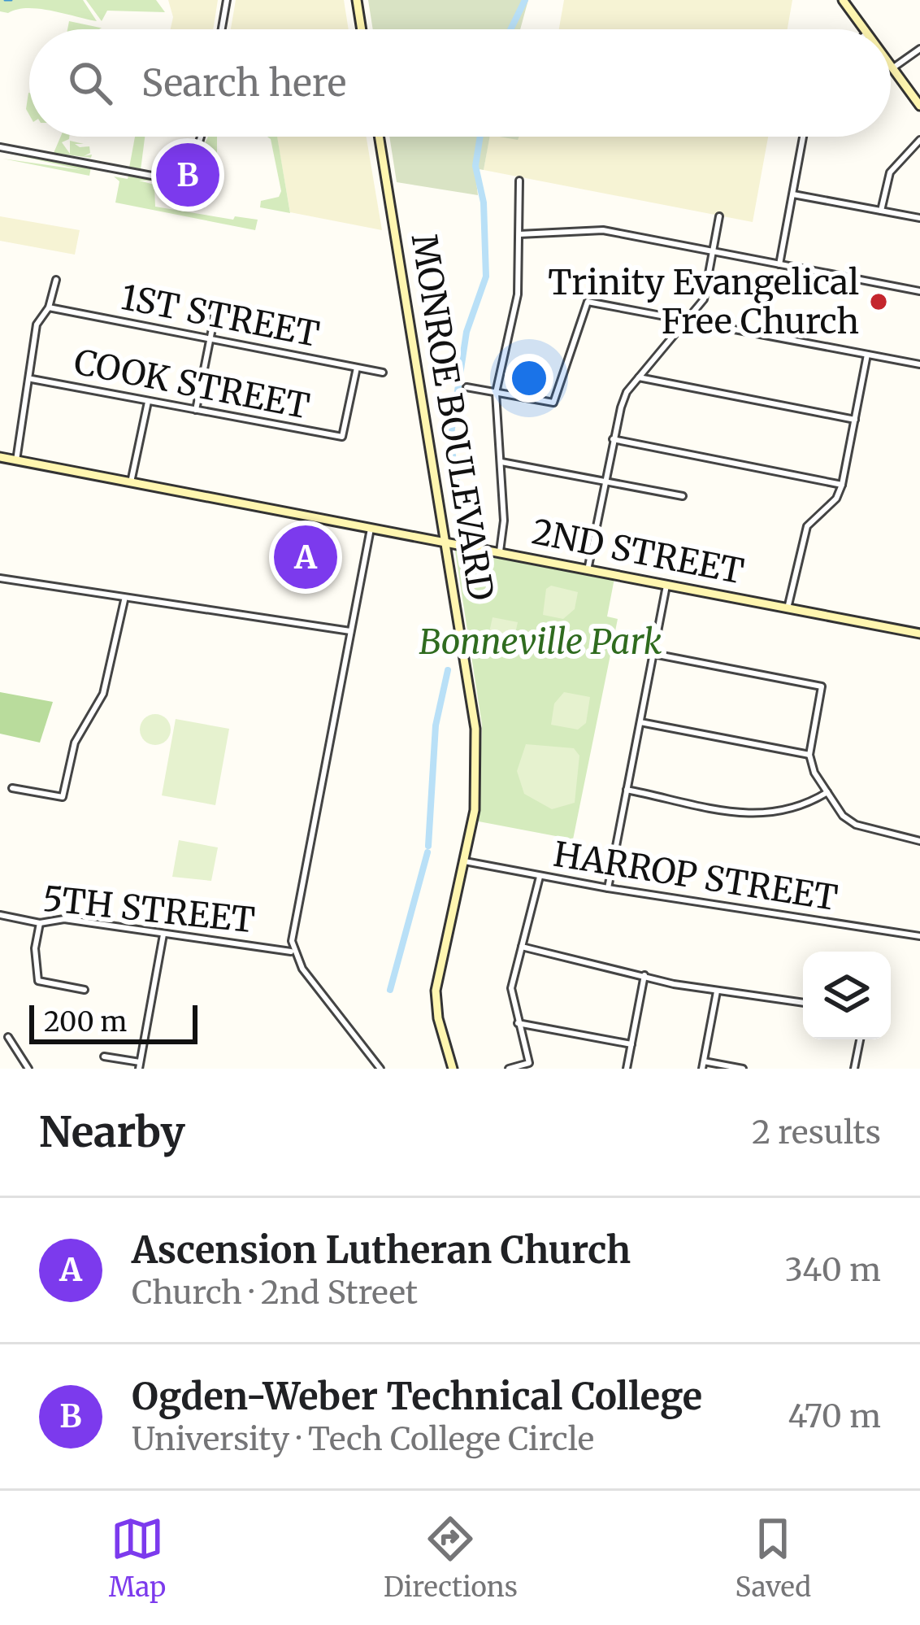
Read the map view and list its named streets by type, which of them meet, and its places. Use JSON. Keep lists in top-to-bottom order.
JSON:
{
  "streets": {
    "main road": ["MONROE BOULEVARD", "2ND STREET"],
    "street": [
      "1ST STREET",
      "COOK STREET",
      "HARROP STREET",
      "5TH STREET"
    ]
  },
  "crossings": [
    ["1ST STREET", "COOK STREET"],
    ["MONROE BOULEVARD", "2ND STREET"],
    ["MONROE BOULEVARD", "HARROP STREET"]
  ],
  "parks": ["Bonneville Park"],
  "places": ["Trinity Evangelical Free Church"],
  "scale_bar": "200 m",
  "page": {
    "search": "Search here",
    "pins": ["B", "A"],
    "scale": "200 m",
    "heading": ["Nearby", "2 results"],
    "list": [
      {
        "mark": "A",
        "name": "Ascension Lutheran Church",
        "note": "Church · 2nd Street",
        "value": "340 m"
      },
      {
        "mark": "B",
        "name": "Ogden-Weber Technical College",
        "note": "University · Tech College Circle",
        "value": "470 m"
      }
    ],
    "nav": ["Map", "Directions", "Saved"]
  }
}
